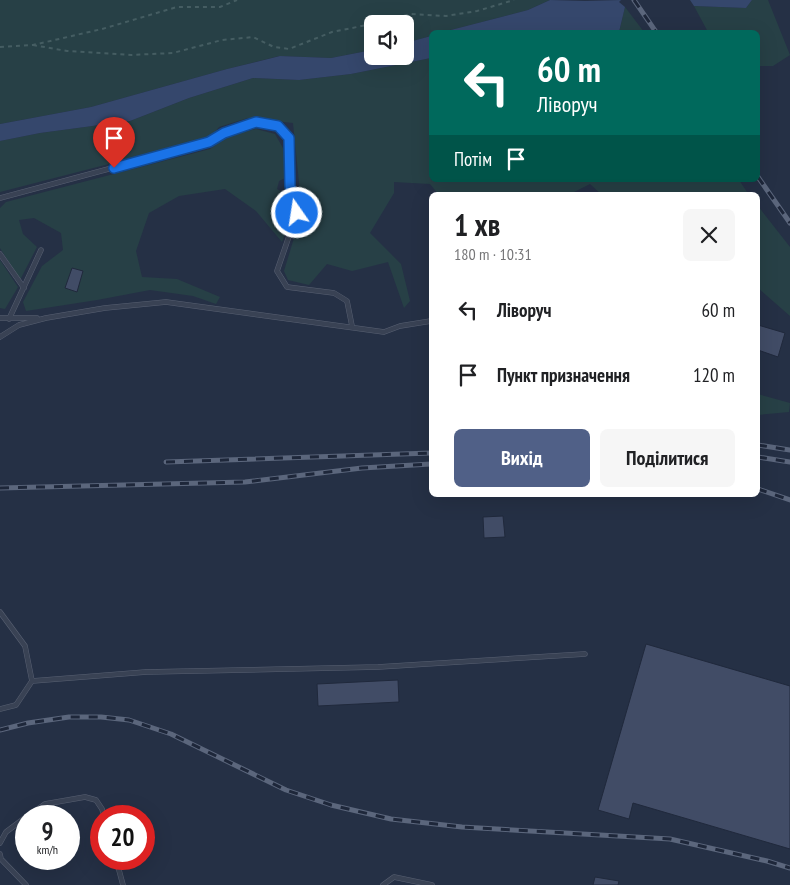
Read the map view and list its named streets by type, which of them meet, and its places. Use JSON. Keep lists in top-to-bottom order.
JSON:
{
  "page": {
    "turn": ["60 m", "Ліворуч"],
    "then": "Потім",
    "heading": ["1 хв", "180 m · 10:31"],
    "list": [
      {
        "name": "Ліворуч",
        "value": "60 m"
      },
      {
        "name": "Пункт призначення",
        "value": "120 m"
      }
    ],
    "buttons": ["Вихід", "Поділитися"],
    "speed": "9 km/h",
    "limit": "20"
  }
}
